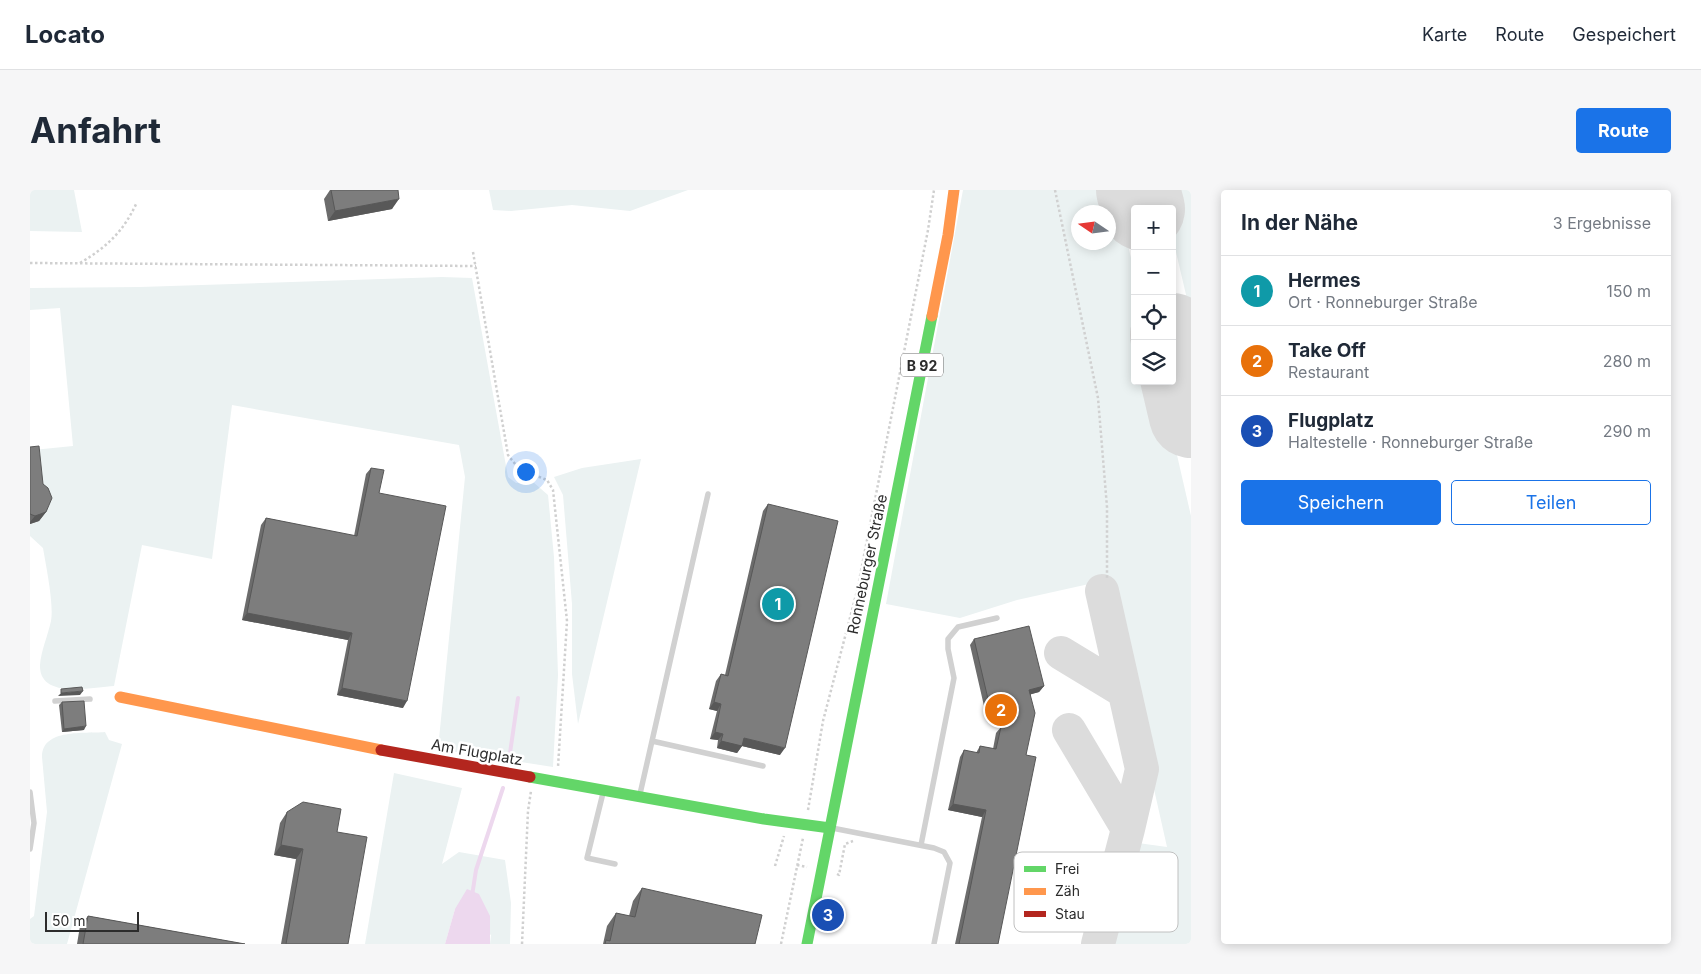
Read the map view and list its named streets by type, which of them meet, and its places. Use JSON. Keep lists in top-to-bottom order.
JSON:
{
  "streets": {
    "main road": ["B 92", "Ronneburger Straße", "Am Flugplatz"]
  },
  "crossings": [
    ["Ronneburger Straße", "Am Flugplatz"]
  ],
  "legend": ["Frei", "Zäh", "Stau"],
  "scale_bar": "50 m",
  "north": "left",
  "page": {
    "header": "Locato",
    "nav": ["Karte", "Route", "Gespeichert"],
    "buttons": [
      "Route",
      ["Speichern", "Teilen"]
    ],
    "title": "Anfahrt",
    "heading": ["In der Nähe", "3 Ergebnisse"],
    "map_buttons": ["+", "−"],
    "list": [
      {
        "mark": "1",
        "name": "Hermes",
        "note": "Ort · Ronneburger Straße",
        "value": "150 m"
      },
      {
        "mark": "2",
        "name": "Take Off",
        "note": "Restaurant",
        "value": "280 m"
      },
      {
        "mark": "3",
        "name": "Flugplatz",
        "note": "Haltestelle · Ronneburger Straße",
        "value": "290 m"
      }
    ],
    "pins": ["1", "2", "3"],
    "scale": "50 m"
  }
}
